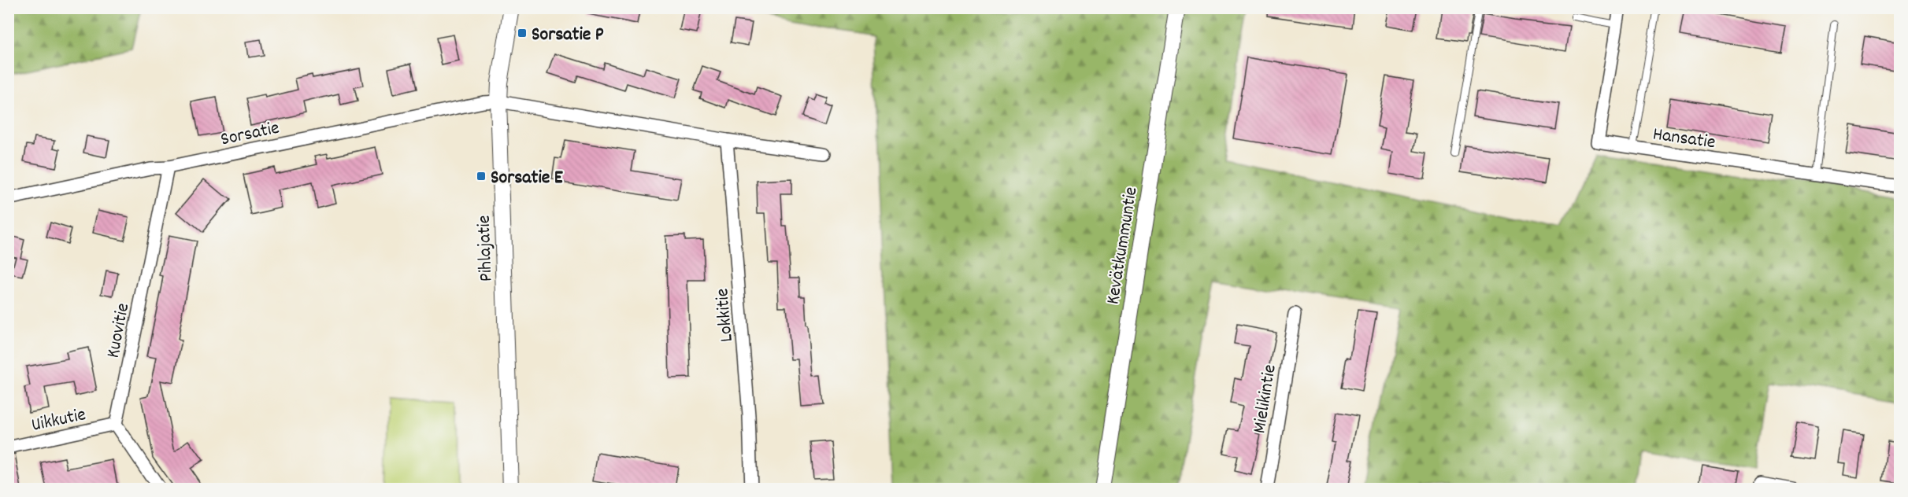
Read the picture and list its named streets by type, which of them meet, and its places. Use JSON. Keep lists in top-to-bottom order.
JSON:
{
  "streets": {
    "street": [
      "Sorsatie",
      "Hansatie",
      "Kevätkummuntie",
      "Pihlajatie",
      "Lokkitie",
      "Kuovitie",
      "Mielikintie",
      "Uikkutie"
    ]
  },
  "crossings": [
    ["Sorsatie", "Pihlajatie"],
    ["Sorsatie", "Kuovitie"],
    ["Kuovitie", "Uikkutie"]
  ],
  "places": {
    "transit": ["Sorsatie P", "Sorsatie E"]
  }
}
